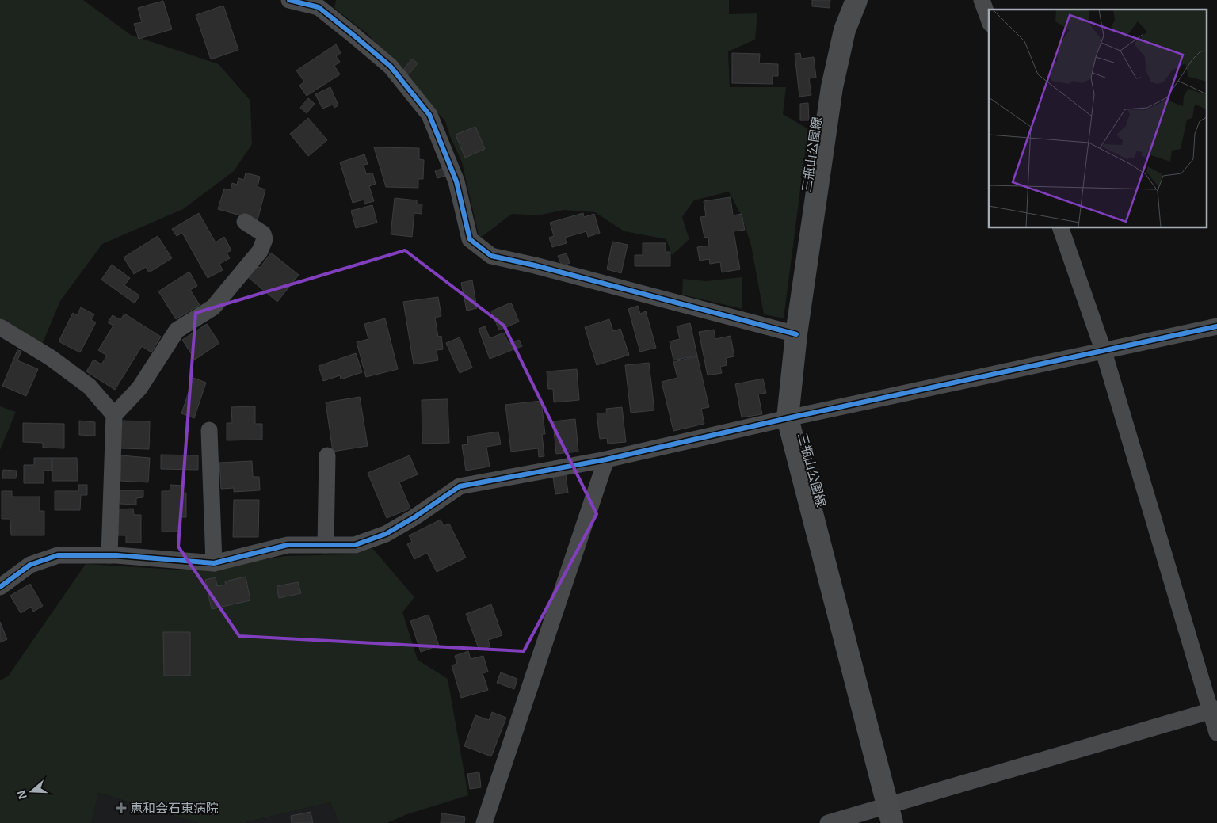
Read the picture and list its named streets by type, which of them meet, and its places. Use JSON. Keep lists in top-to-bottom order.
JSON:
{
  "streets": {
    "main road": ["三瓶山公園線"]
  },
  "places": {
    "health": ["恵和会石東病院"]
  },
  "north": "left"
}
